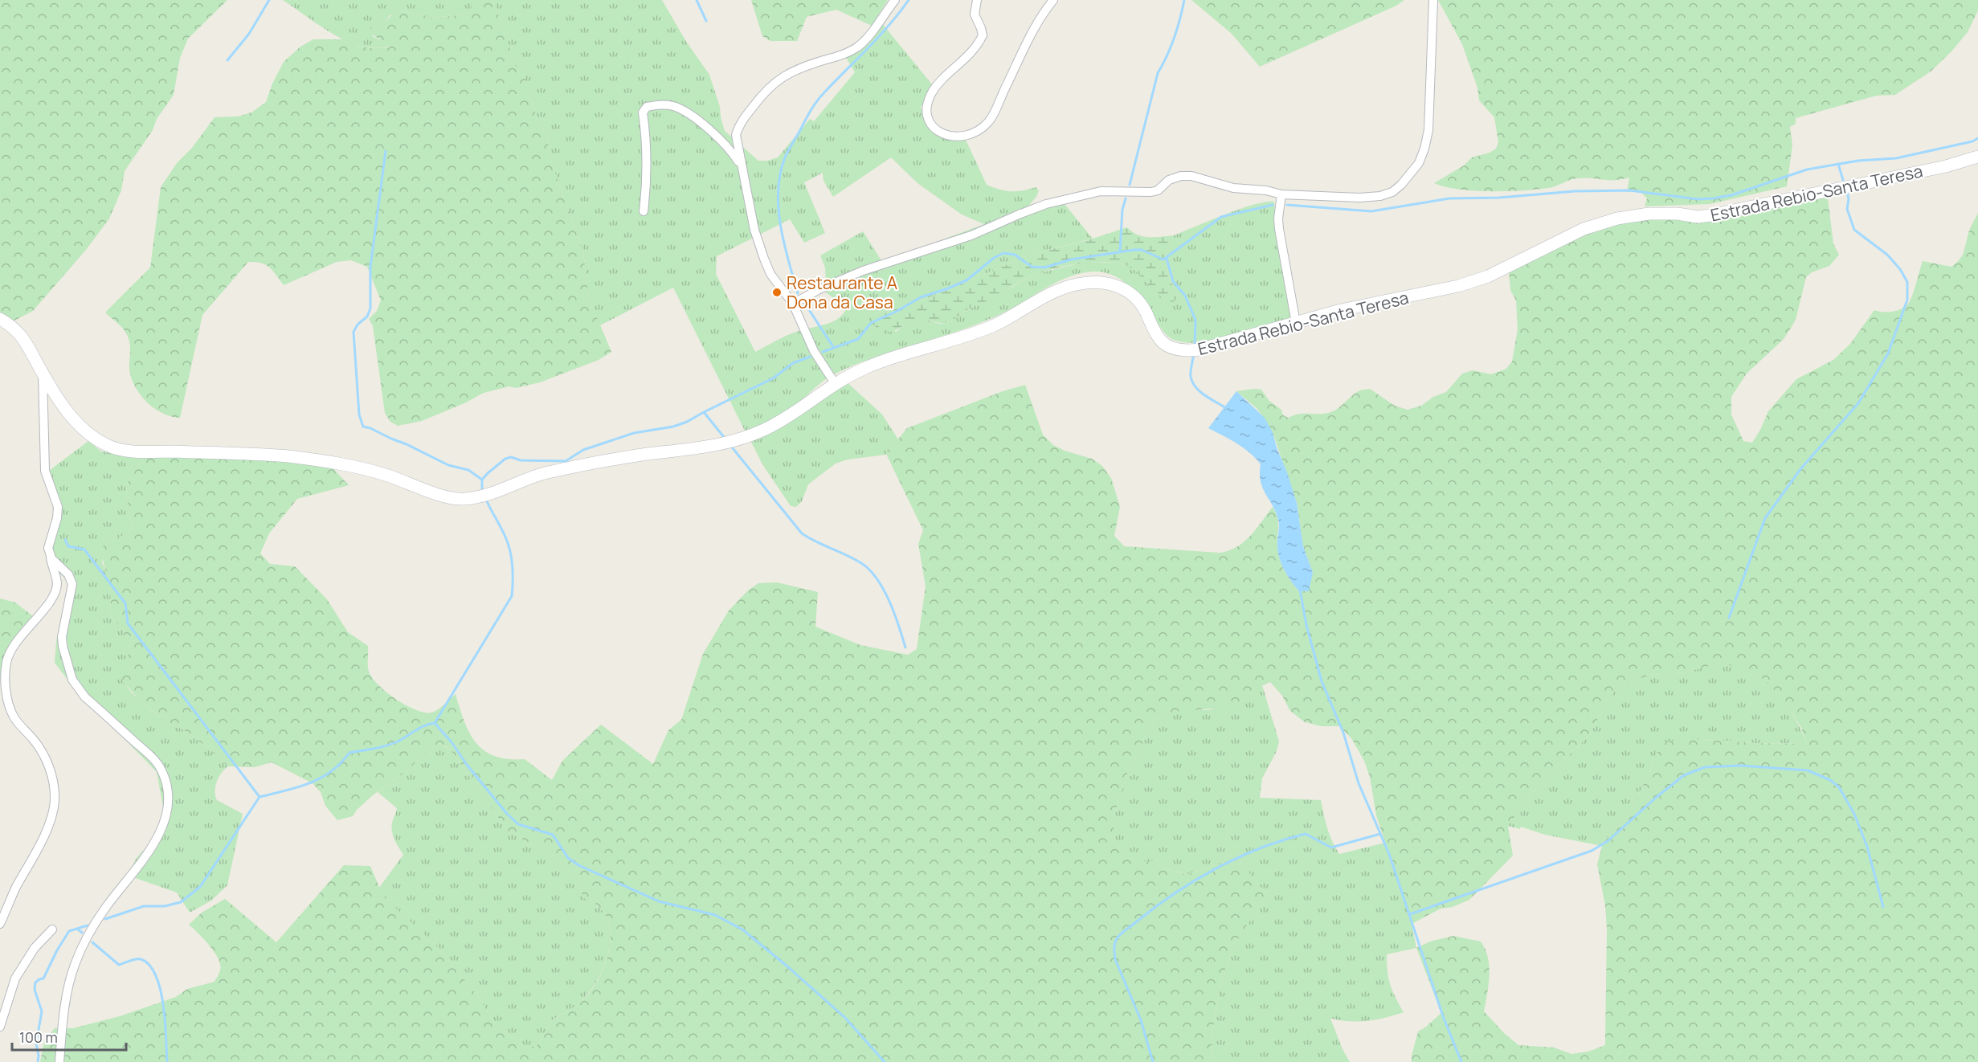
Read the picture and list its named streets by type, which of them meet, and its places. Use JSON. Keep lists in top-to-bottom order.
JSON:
{
  "streets": {
    "street": ["Estrada Rebio-Santa Teresa"]
  },
  "places": ["Restaurante A Dona da Casa"],
  "scale_bar": "100 m"
}
